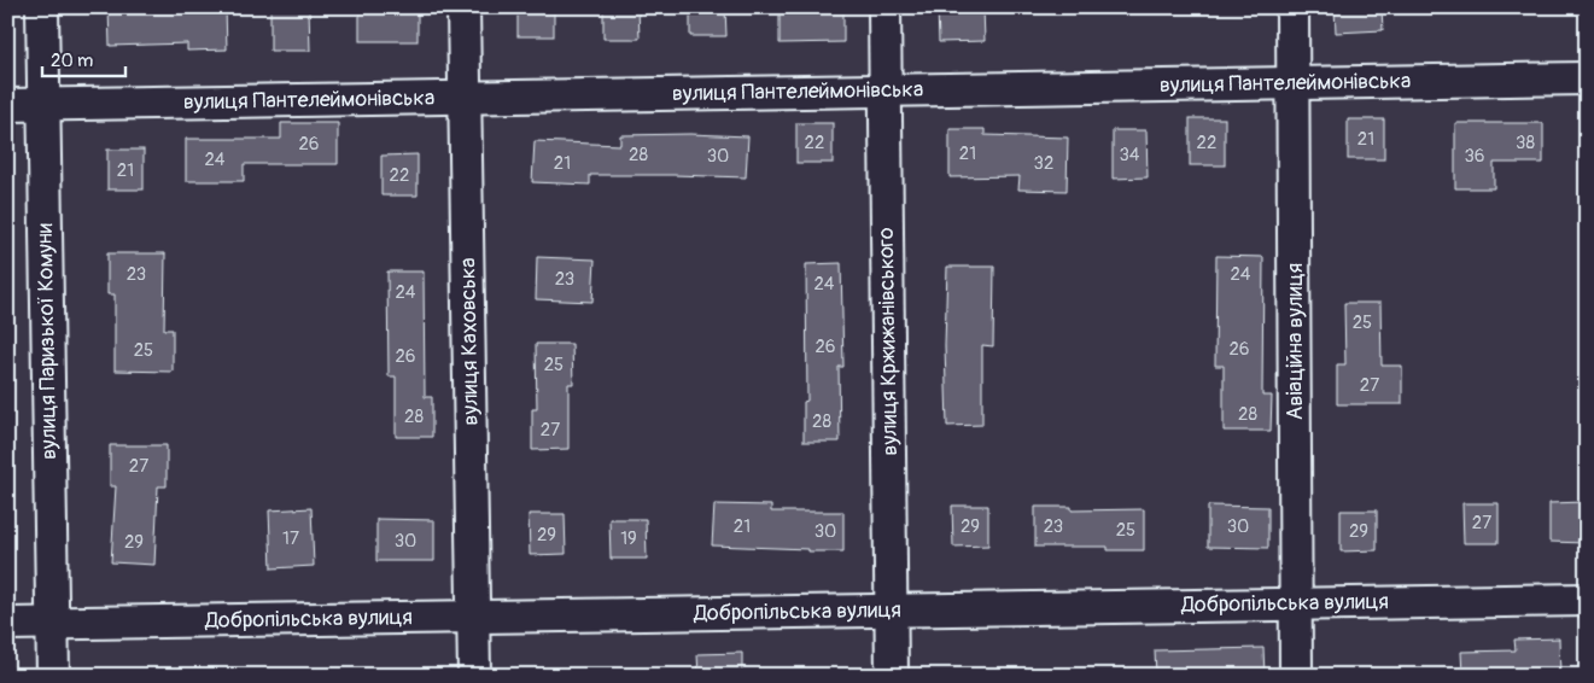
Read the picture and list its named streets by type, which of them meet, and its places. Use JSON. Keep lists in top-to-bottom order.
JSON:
{
  "streets": {
    "street": [
      "вулиця Пантелеймонівська",
      "вулиця Паризької Комуни",
      "вулиця Каховська",
      "вулиця Кржижанівського",
      "Авіаційна вулиця",
      "Добропільська вулиця"
    ]
  },
  "crossings": [
    ["вулиця Пантелеймонівська", "вулиця Паризької Комуни"],
    ["вулиця Пантелеймонівська", "вулиця Каховська"],
    ["вулиця Пантелеймонівська", "вулиця Кржижанівського"],
    ["вулиця Пантелеймонівська", "Авіаційна вулиця"],
    ["вулиця Паризької Комуни", "Добропільська вулиця"],
    ["вулиця Каховська", "Добропільська вулиця"],
    ["вулиця Кржижанівського", "Добропільська вулиця"],
    ["Авіаційна вулиця", "Добропільська вулиця"]
  ],
  "house_numbers": [
    "21",
    "22",
    "22",
    "38",
    "26",
    "21",
    "28",
    "34",
    "30",
    "36",
    "24",
    "21",
    "32",
    "21",
    "22",
    "23",
    "24",
    "23",
    "24",
    "24",
    "25",
    "26",
    "26",
    "25",
    "26",
    "25",
    "27",
    "28",
    "28",
    "28",
    "27",
    "27",
    "27",
    "21",
    "29",
    "23",
    "30",
    "25",
    "30",
    "29",
    "29",
    "17",
    "19",
    "30",
    "29"
  ],
  "scale_bar": "20 m"
}
